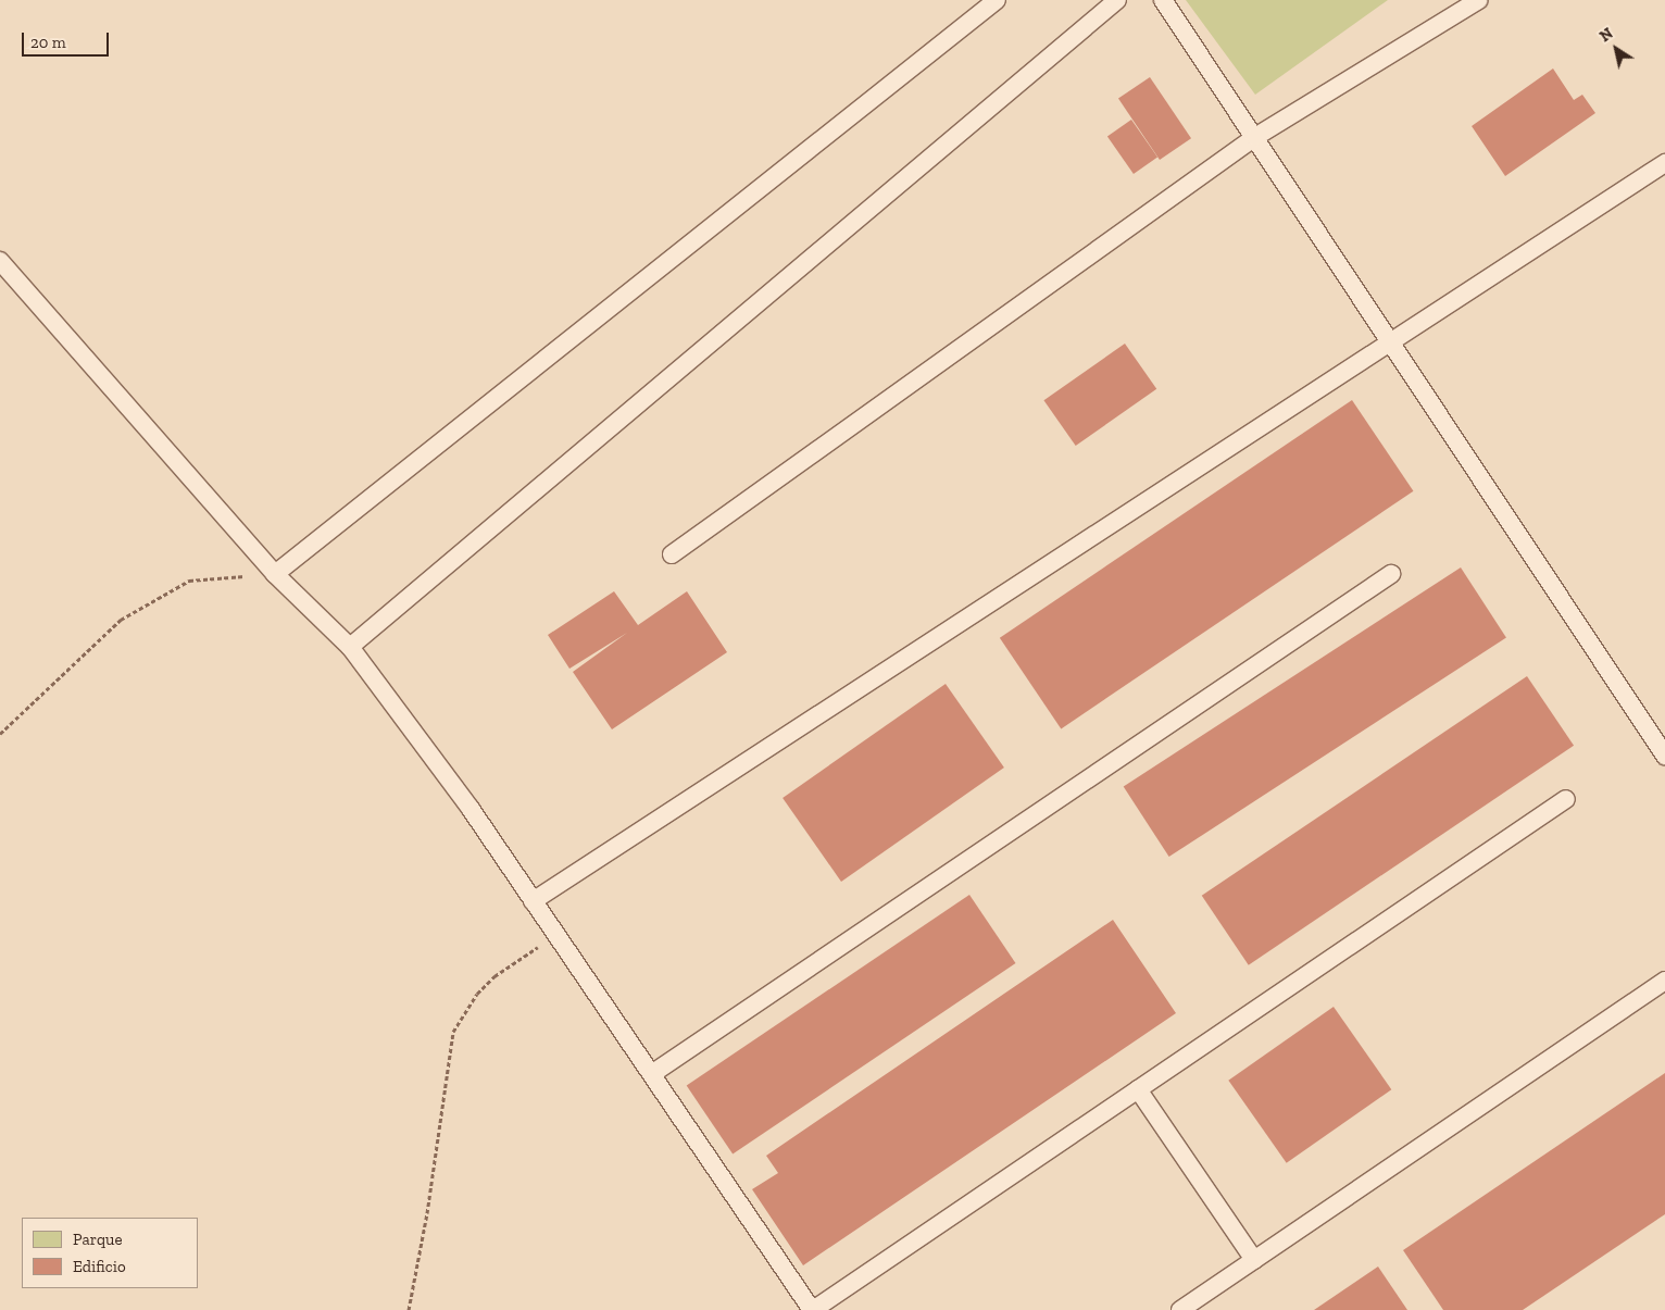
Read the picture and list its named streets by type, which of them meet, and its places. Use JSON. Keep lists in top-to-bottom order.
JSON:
{
  "legend": ["Parque", "Edificio"],
  "scale_bar": "20 m",
  "north": "top left"
}
